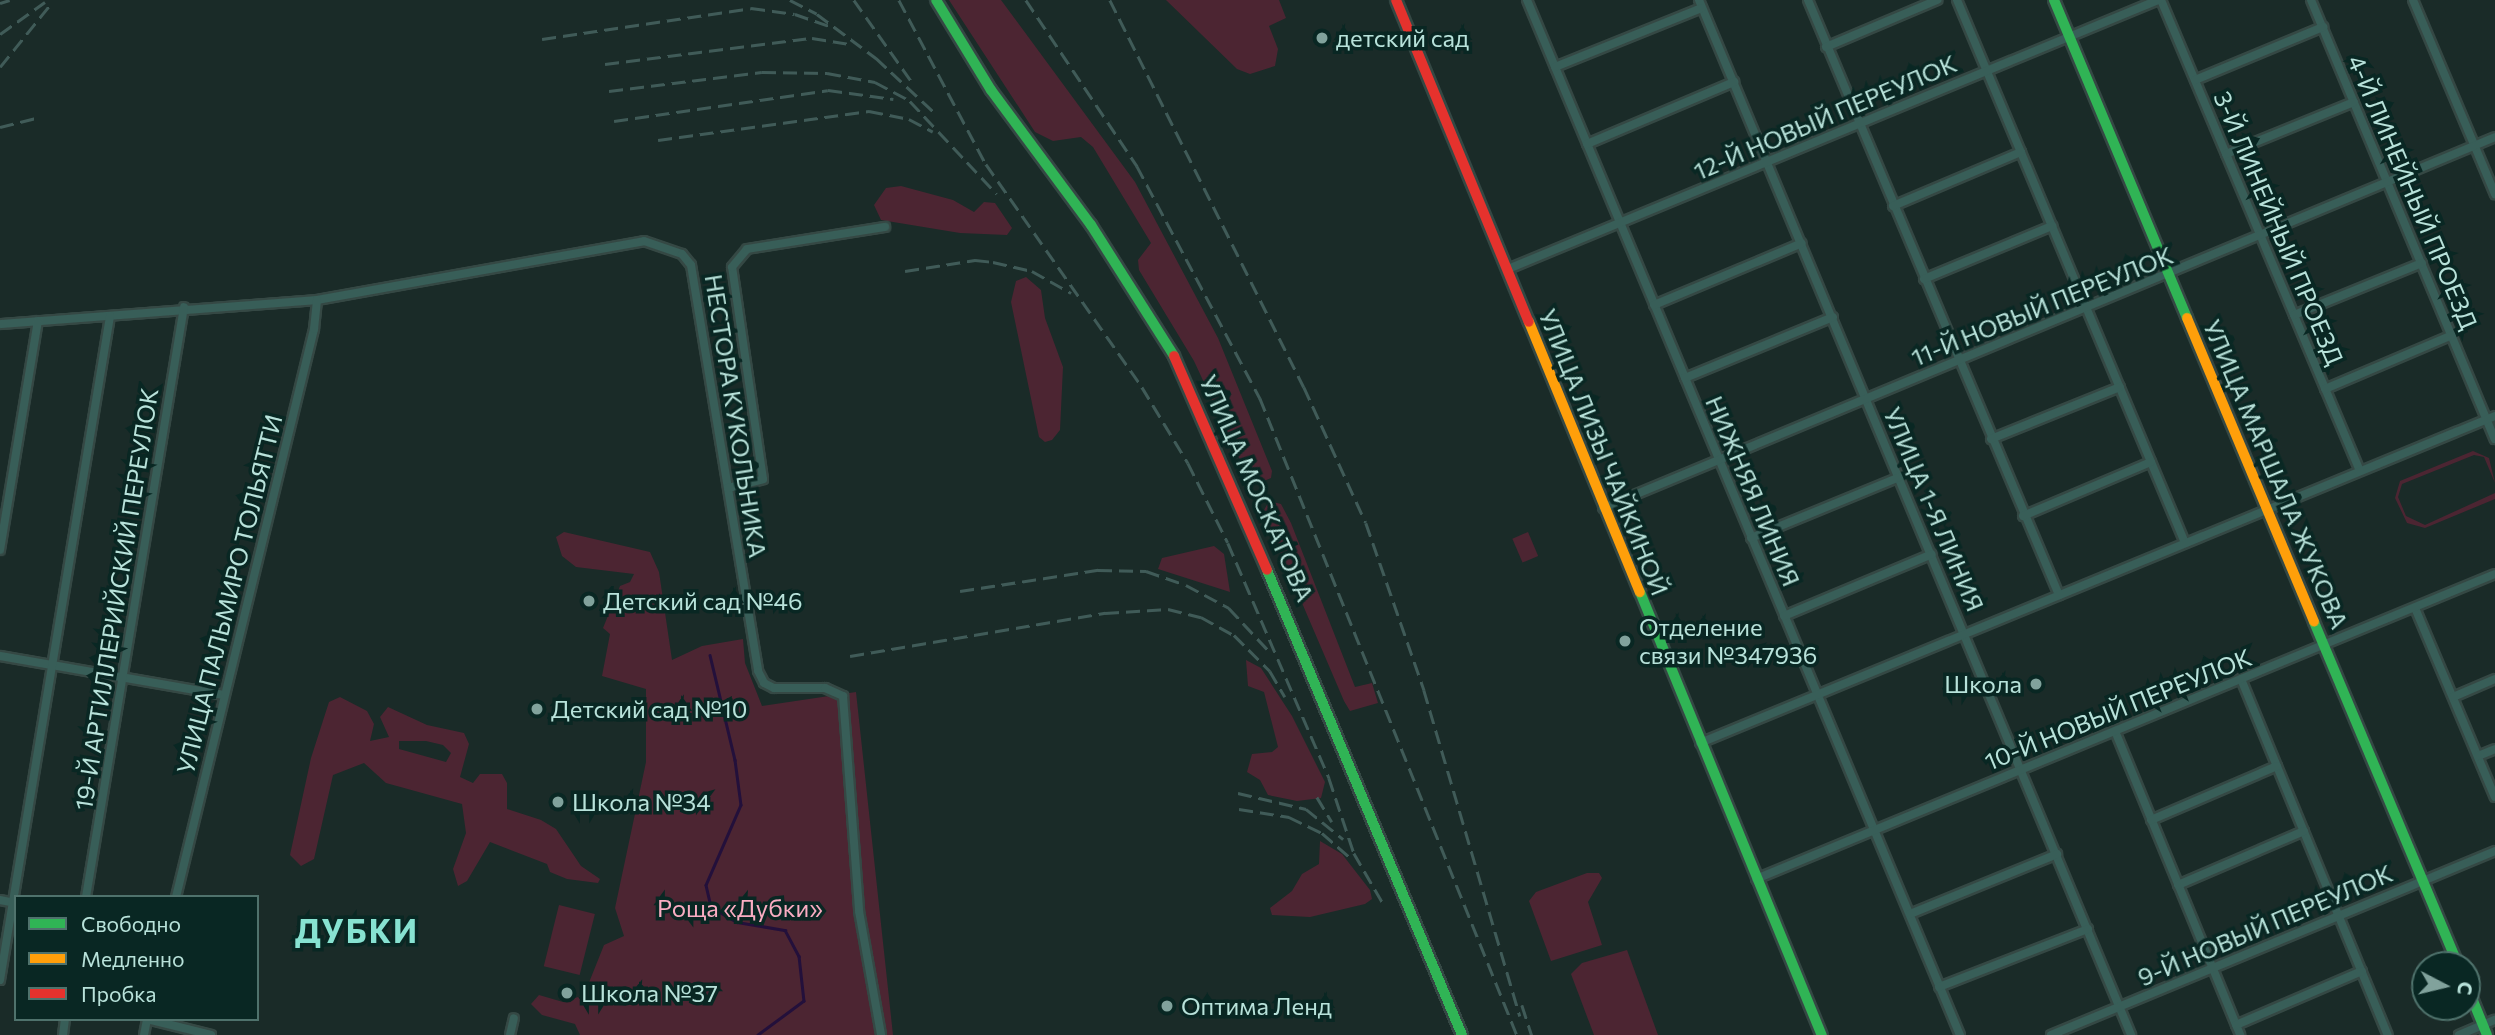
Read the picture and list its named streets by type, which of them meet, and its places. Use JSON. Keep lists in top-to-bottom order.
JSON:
{
  "streets": {
    "main road": ["УЛИЦА ЛИЗЫ ЧАЙКИНОЙ", "УЛИЦА МАРШАЛА ЖУКОВА", "УЛИЦА МОСКАТОВА"],
    "street": [
      "12-Й НОВЫЙ ПЕРЕУЛОК",
      "4-Й ЛИНЕЙНЫЙ ПРОЕЗД",
      "3-Й ЛИНЕЙНЫЙ ПРОЕЗД",
      "11-Й НОВЫЙ ПЕРЕУЛОК",
      "НЕСТОРА КУКОЛЬНИКА",
      "НИЖНЯЯ ЛИНИЯ",
      "УЛИЦА 1-Я ЛИНИЯ",
      "УЛИЦА ПАЛЬМИРО ТОЛЬЯТТИ",
      "19-Й АРТИЛЛЕРИЙСКИЙ ПЕРЕУЛОК",
      "10-Й НОВЫЙ ПЕРЕУЛОК",
      "9-Й НОВЫЙ ПЕРЕУЛОК"
    ]
  },
  "crossings": [
    ["12-Й НОВЫЙ ПЕРЕУЛОК", "3-Й ЛИНЕЙНЫЙ ПРОЕЗД"],
    ["12-Й НОВЫЙ ПЕРЕУЛОК", "УЛИЦА ЛИЗЫ ЧАЙКИНОЙ"],
    ["12-Й НОВЫЙ ПЕРЕУЛОК", "УЛИЦА МАРШАЛА ЖУКОВА"],
    ["12-Й НОВЫЙ ПЕРЕУЛОК", "НИЖНЯЯ ЛИНИЯ"],
    ["12-Й НОВЫЙ ПЕРЕУЛОК", "УЛИЦА 1-Я ЛИНИЯ"],
    ["4-Й ЛИНЕЙНЫЙ ПРОЕЗД", "11-Й НОВЫЙ ПЕРЕУЛОК"],
    ["3-Й ЛИНЕЙНЫЙ ПРОЕЗД", "11-Й НОВЫЙ ПЕРЕУЛОК"],
    ["11-Й НОВЫЙ ПЕРЕУЛОК", "УЛИЦА ЛИЗЫ ЧАЙКИНОЙ"],
    ["11-Й НОВЫЙ ПЕРЕУЛОК", "УЛИЦА МАРШАЛА ЖУКОВА"],
    ["11-Й НОВЫЙ ПЕРЕУЛОК", "НИЖНЯЯ ЛИНИЯ"],
    ["11-Й НОВЫЙ ПЕРЕУЛОК", "УЛИЦА 1-Я ЛИНИЯ"],
    ["НЕСТОРА КУКОЛЬНИКА", "УЛИЦА ПАЛЬМИРО ТОЛЬЯТТИ"],
    ["НЕСТОРА КУКОЛЬНИКА", "19-Й АРТИЛЛЕРИЙСКИЙ ПЕРЕУЛОК"],
    ["УЛИЦА ЛИЗЫ ЧАЙКИНОЙ", "10-Й НОВЫЙ ПЕРЕУЛОК"],
    ["УЛИЦА МАРШАЛА ЖУКОВА", "10-Й НОВЫЙ ПЕРЕУЛОК"],
    ["УЛИЦА МАРШАЛА ЖУКОВА", "9-Й НОВЫЙ ПЕРЕУЛОК"],
    ["НИЖНЯЯ ЛИНИЯ", "10-Й НОВЫЙ ПЕРЕУЛОК"],
    ["УЛИЦА 1-Я ЛИНИЯ", "10-Й НОВЫЙ ПЕРЕУЛОК"],
    ["УЛИЦА 1-Я ЛИНИЯ", "9-Й НОВЫЙ ПЕРЕУЛОК"]
  ],
  "districts": ["ДУБКИ"],
  "parks": ["Роща «Дубки»"],
  "places": [
    "детский сад",
    "Детский сад №46",
    "Отделение связи №347936",
    "Школа",
    "Детский сад №10",
    "Школа №34",
    "Школа №37",
    "Оптима Ленд"
  ],
  "legend": ["Свободно", "Медленно", "Пробка"],
  "north": "right"
}
